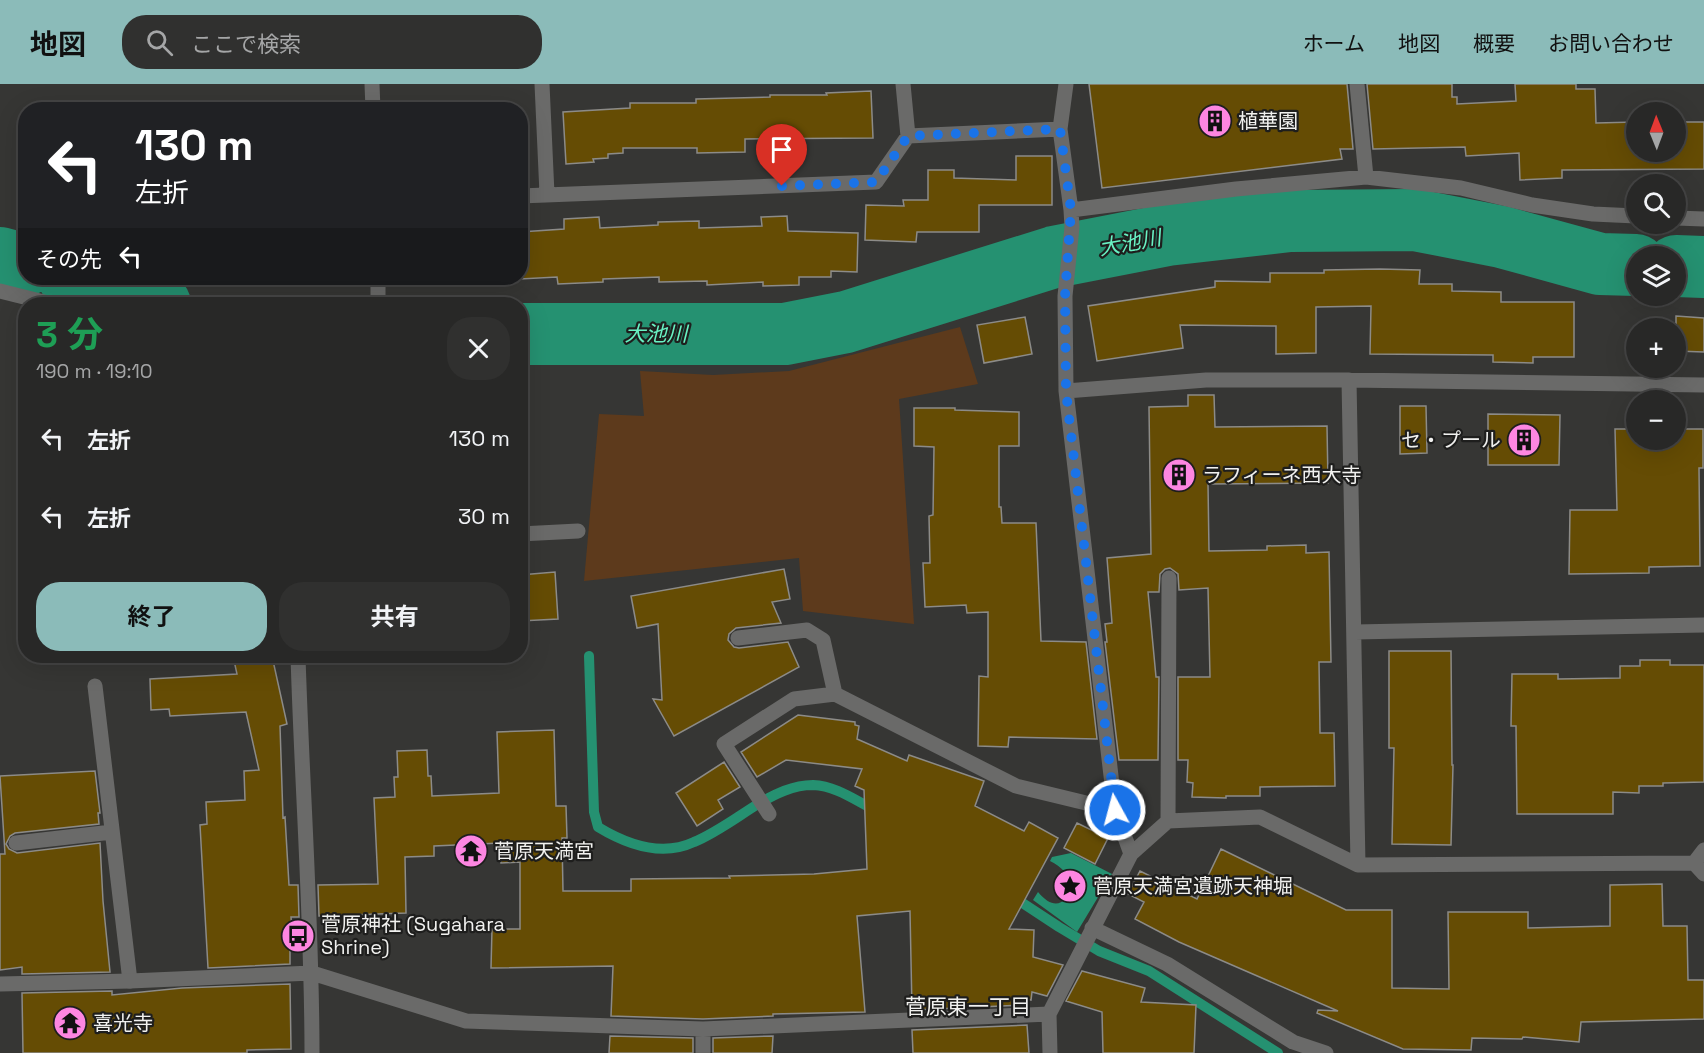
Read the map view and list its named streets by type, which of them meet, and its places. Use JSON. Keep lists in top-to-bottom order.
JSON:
{
  "districts": ["菅原東一丁目"],
  "water": ["大池川"],
  "places": {
    "building": ["植華園", "セ・プール", "ラフィーネ西大寺"],
    "temple": ["菅原天満宮", "喜光寺"],
    "place": ["菅原天満宮遺跡天神堀"],
    "bus stop": ["菅原神社 (Sugahara Shrine)"]
  },
  "north": "top",
  "page": {
    "header": "地図",
    "search": "ここで検索",
    "nav": [
      "ホーム",
      "地図",
      "概要",
      "お問い合わせ"
    ],
    "map_buttons": ["+", "−"],
    "turn": ["130 m", "左折"],
    "then": "その先",
    "heading": ["3 分", "190 m · 19:10"],
    "list": [
      {
        "name": "左折",
        "value": "130 m"
      },
      {
        "name": "左折",
        "value": "30 m"
      }
    ],
    "buttons": ["終了", "共有"]
  }
}
